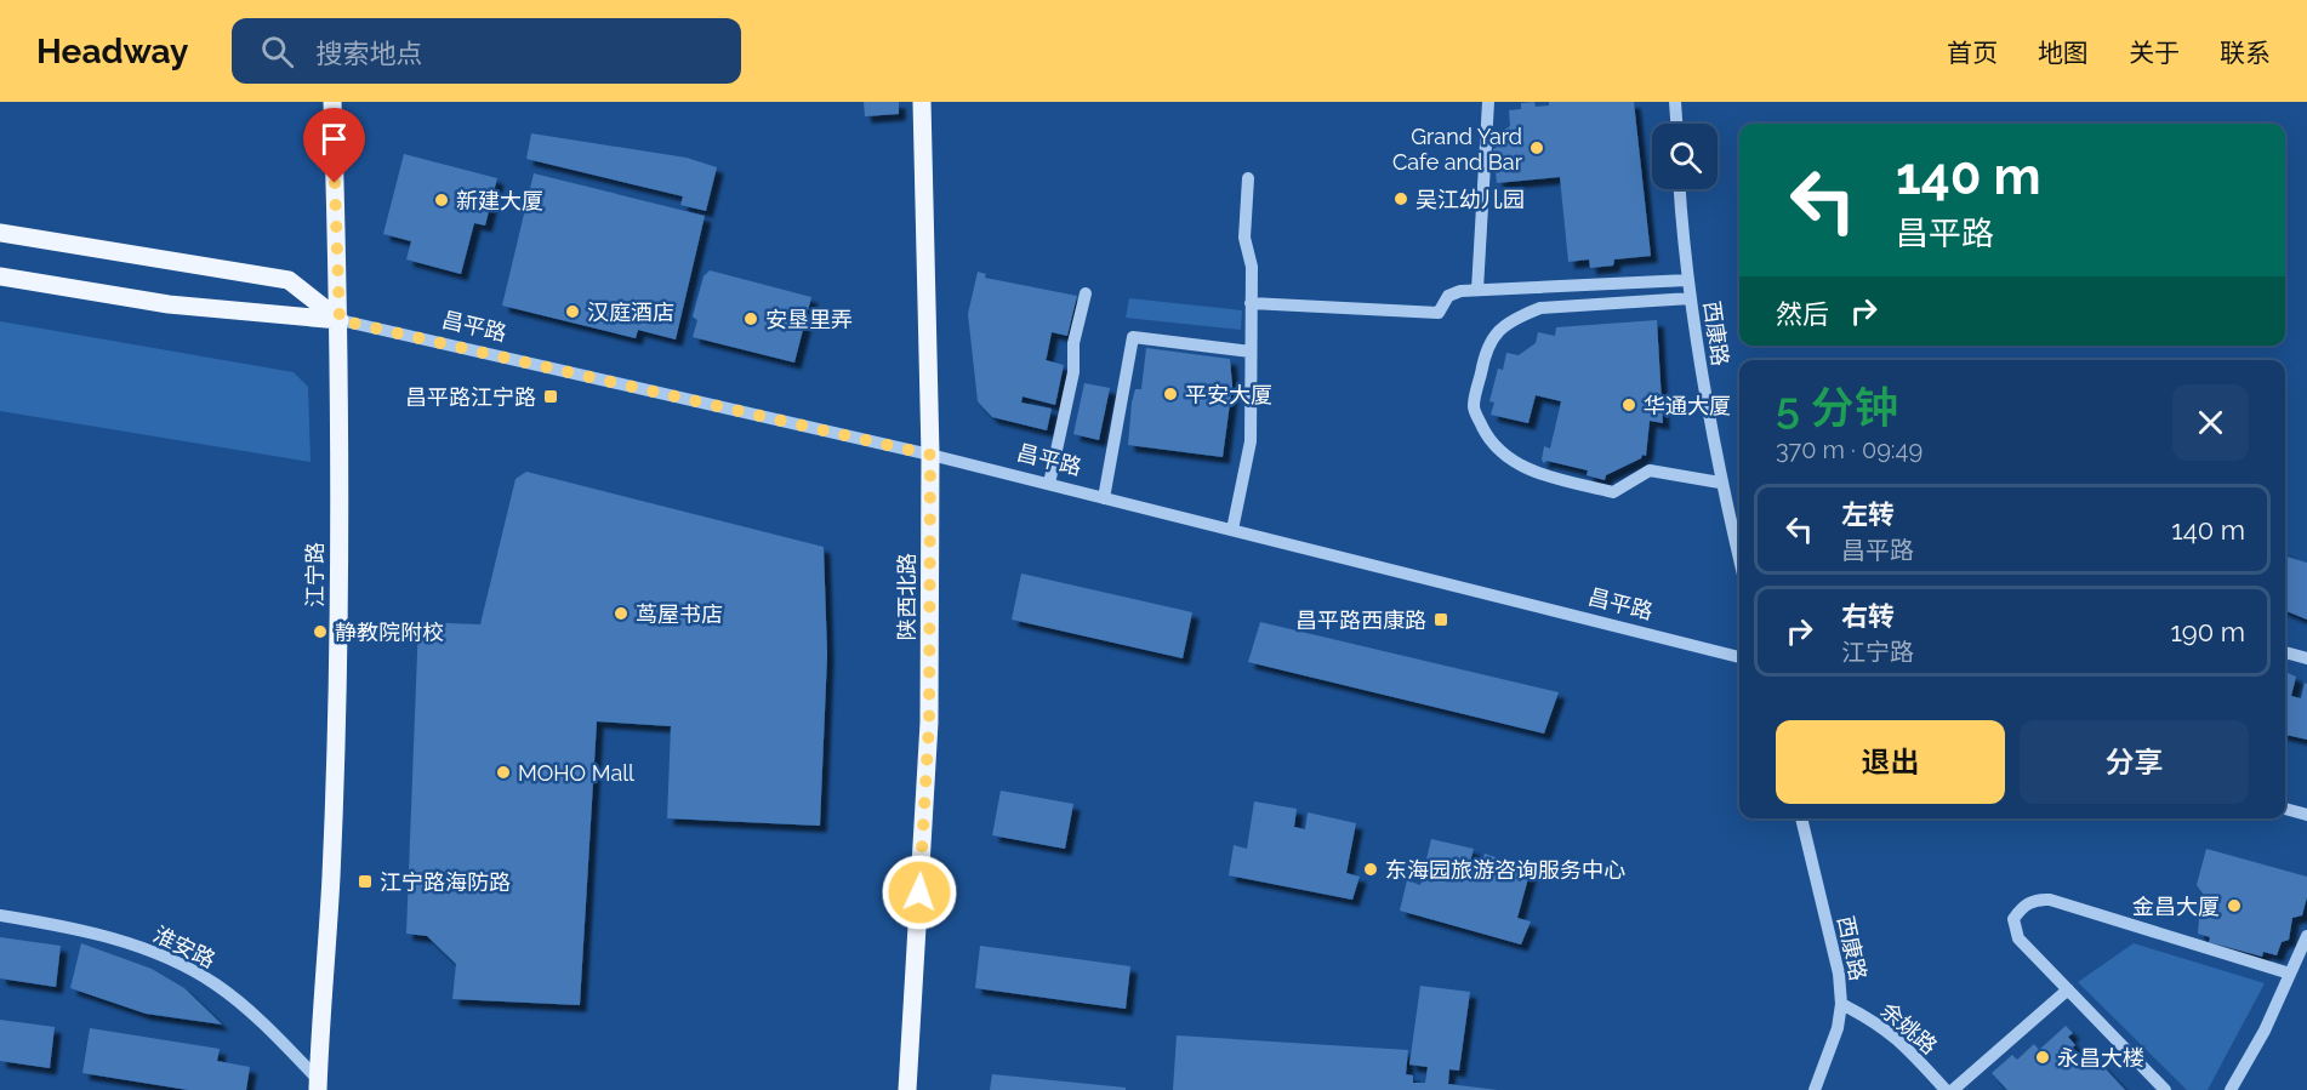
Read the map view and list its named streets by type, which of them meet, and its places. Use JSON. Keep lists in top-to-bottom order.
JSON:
{
  "streets": {
    "main road": ["昌平路", "江宁路", "陕西北路"],
    "street": ["西康路", "淮安路", "余姚路"]
  },
  "crossings": [
    ["昌平路", "江宁路"],
    ["昌平路", "陕西北路"],
    ["西康路", "余姚路"],
    ["江宁路", "淮安路"]
  ],
  "places": {
    "other": [
      "Grand Yard Cafe and Bar",
      "吴江幼儿园",
      "新建大厦",
      "汉庭酒店",
      "安垦里弄",
      "平安大厦",
      "华通大厦",
      "茑屋书店",
      "静教院附校",
      "MOHO Mall",
      "东海园旅游咨询服务中心",
      "金昌大厦",
      "永昌大楼"
    ],
    "transit": ["昌平路江宁路", "昌平路西康路", "江宁路海防路"]
  },
  "page": {
    "header": "Headway",
    "search": "搜索地点",
    "nav": [
      "首页",
      "地图",
      "关于",
      "联系"
    ],
    "turn": ["140 m", "昌平路"],
    "then": "然后",
    "heading": ["5 分钟", "370 m · 09:49"],
    "list": [
      {
        "name": "左转",
        "note": "昌平路",
        "value": "140 m"
      },
      {
        "name": "右转",
        "note": "江宁路",
        "value": "190 m"
      }
    ],
    "buttons": ["退出", "分享"]
  }
}
